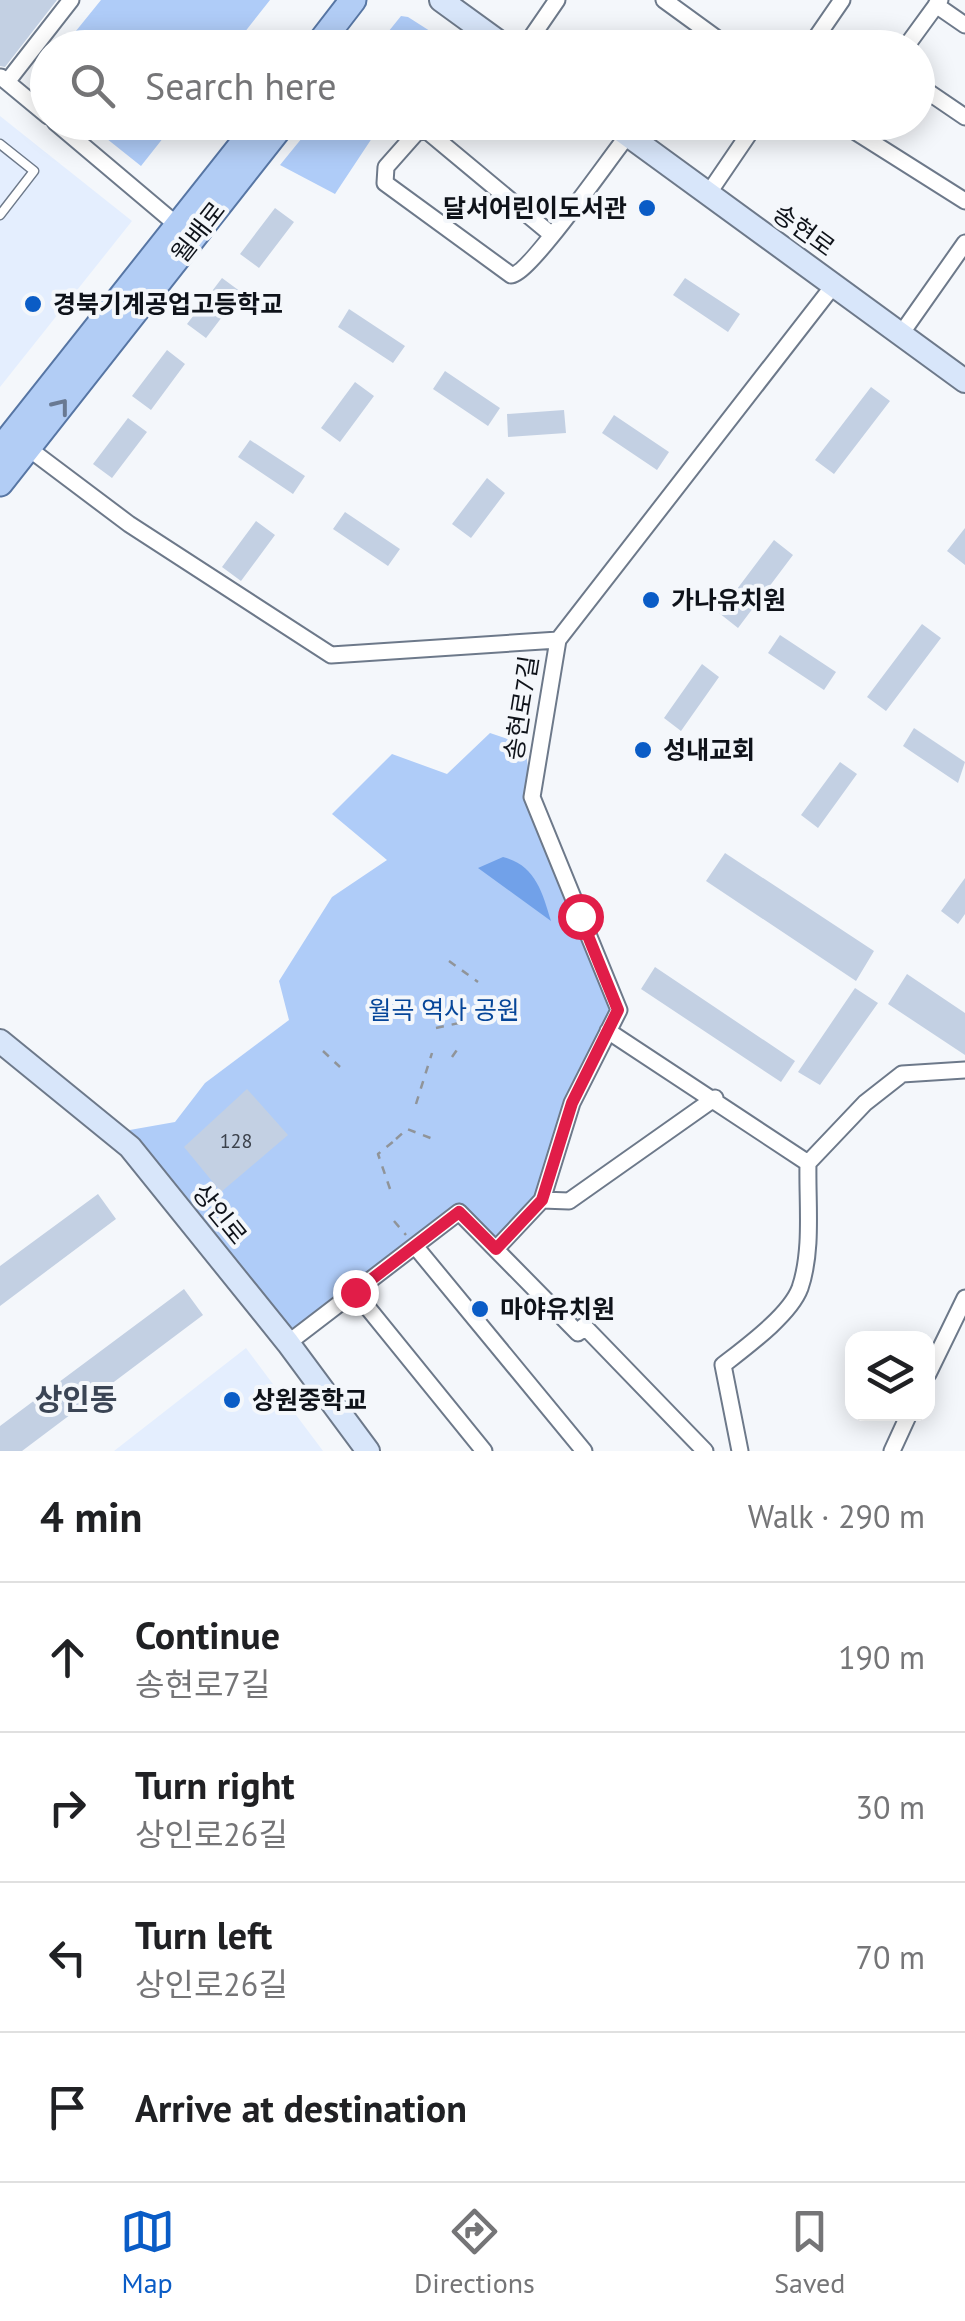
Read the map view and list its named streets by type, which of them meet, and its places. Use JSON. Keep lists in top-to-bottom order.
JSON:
{
  "streets": {
    "main road": ["송현로", "월배로", "상인로"],
    "street": ["송현로7길"]
  },
  "crossings": [
    ["송현로", "송현로7길"]
  ],
  "districts": ["상인동"],
  "parks": ["월곡 역사 공원"],
  "places": [
    "달서어린이도서관",
    "경북기계공업고등학교",
    "가나유치원",
    "성내교회",
    "마야유치원",
    "상원중학교"
  ],
  "house_numbers": ["128"],
  "page": {
    "search": "Search here",
    "heading": ["4 min", "Walk · 290 m"],
    "list": [
      ["Continue", "송현로7길", "190 m"],
      ["Turn right", "상인로26길", "30 m"],
      ["Turn left", "상인로26길", "70 m"],
      "Arrive at destination"
    ],
    "nav": ["Map", "Directions", "Saved"]
  }
}
